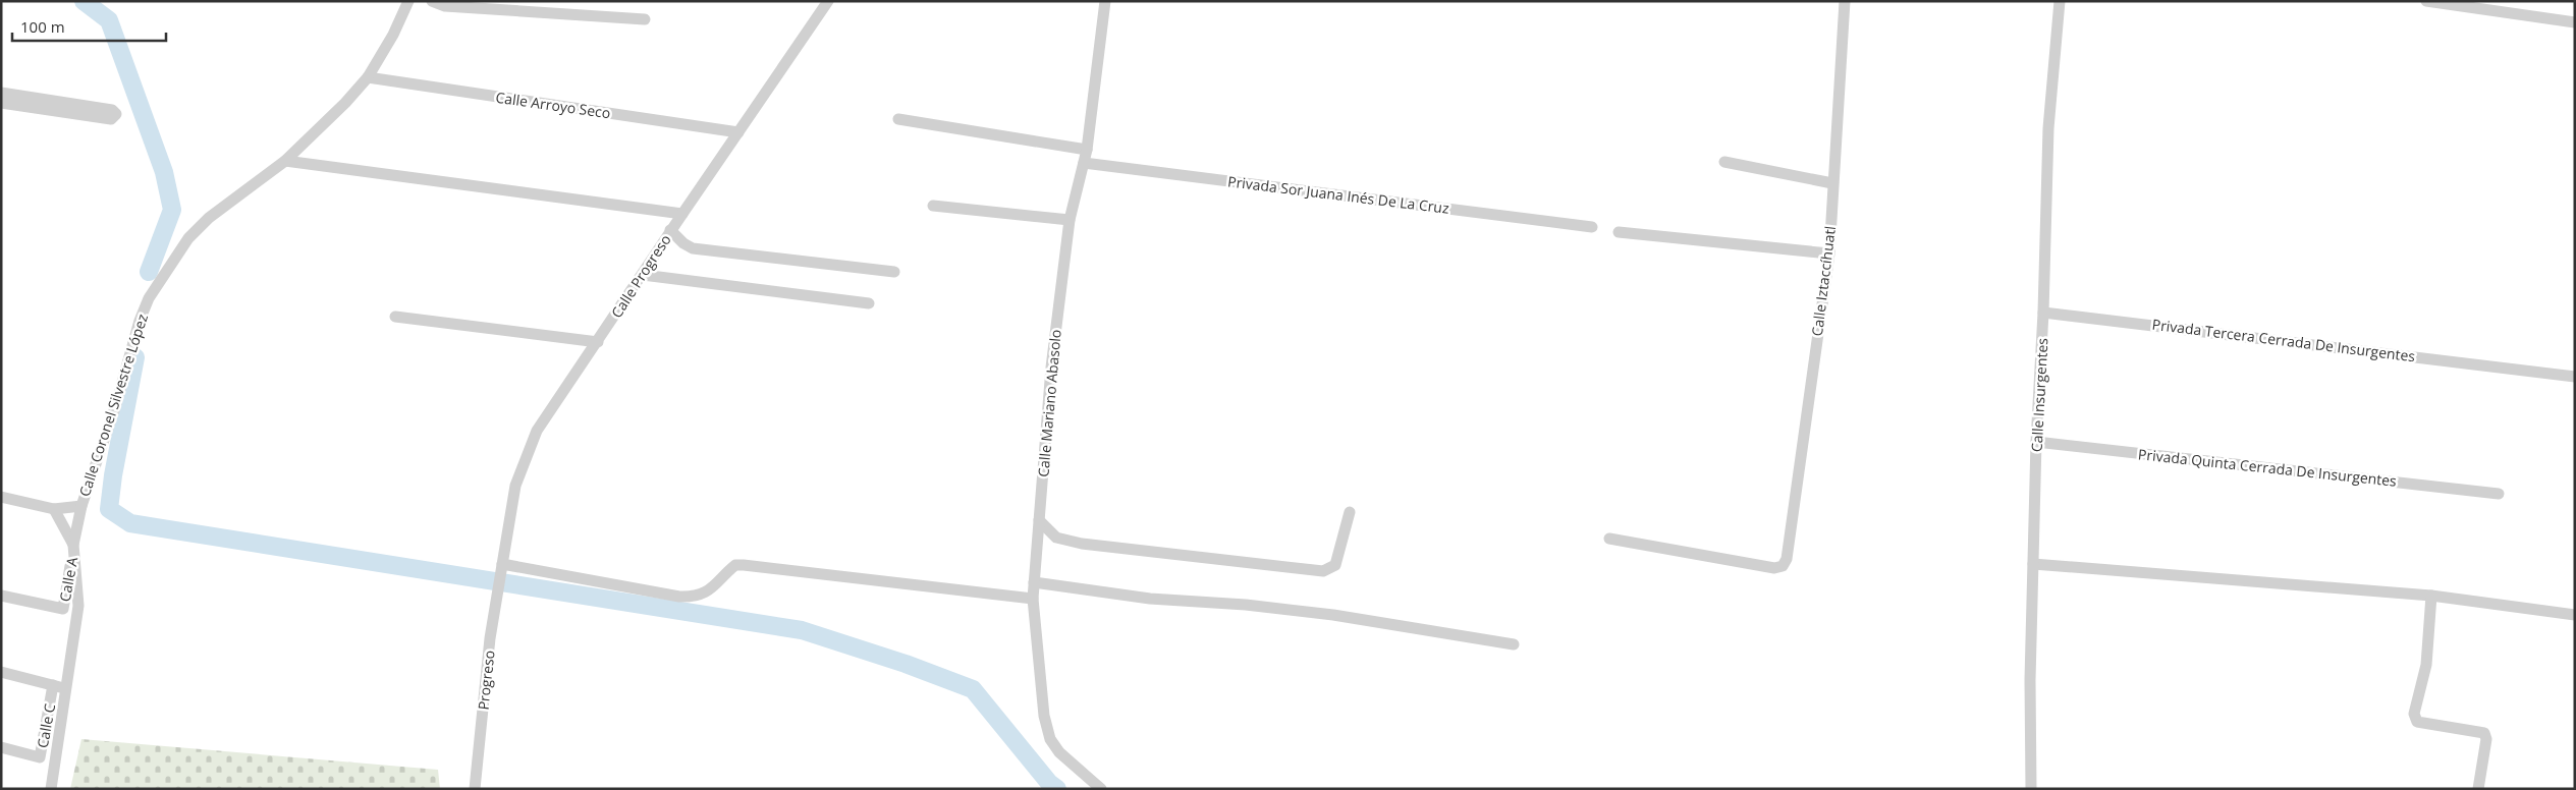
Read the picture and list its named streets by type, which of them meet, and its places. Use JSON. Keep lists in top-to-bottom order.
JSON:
{
  "streets": {
    "street": [
      "Calle Arroyo Seco",
      "Privada Sor Juana Inés De La Cruz",
      "Calle Progreso",
      "Calle Iztaccíhuatl",
      "Privada Tercera Cerrada De Insurgentes",
      "Calle Insurgentes",
      "Calle Mariano Abasolo",
      "Calle Coronel Silvestre López",
      "Privada Quinta Cerrada De Insurgentes",
      "Calle A",
      "Progreso",
      "Calle C"
    ]
  },
  "crossings": [
    ["Calle Arroyo Seco", "Calle Progreso"],
    ["Calle Arroyo Seco", "Calle Coronel Silvestre López"],
    ["Privada Sor Juana Inés De La Cruz", "Calle Mariano Abasolo"],
    ["Calle Progreso", "Progreso"],
    ["Privada Tercera Cerrada De Insurgentes", "Calle Insurgentes"],
    ["Calle Insurgentes", "Privada Quinta Cerrada De Insurgentes"],
    ["Calle Coronel Silvestre López", "Calle A"]
  ],
  "scale_bar": "100 m"
}
